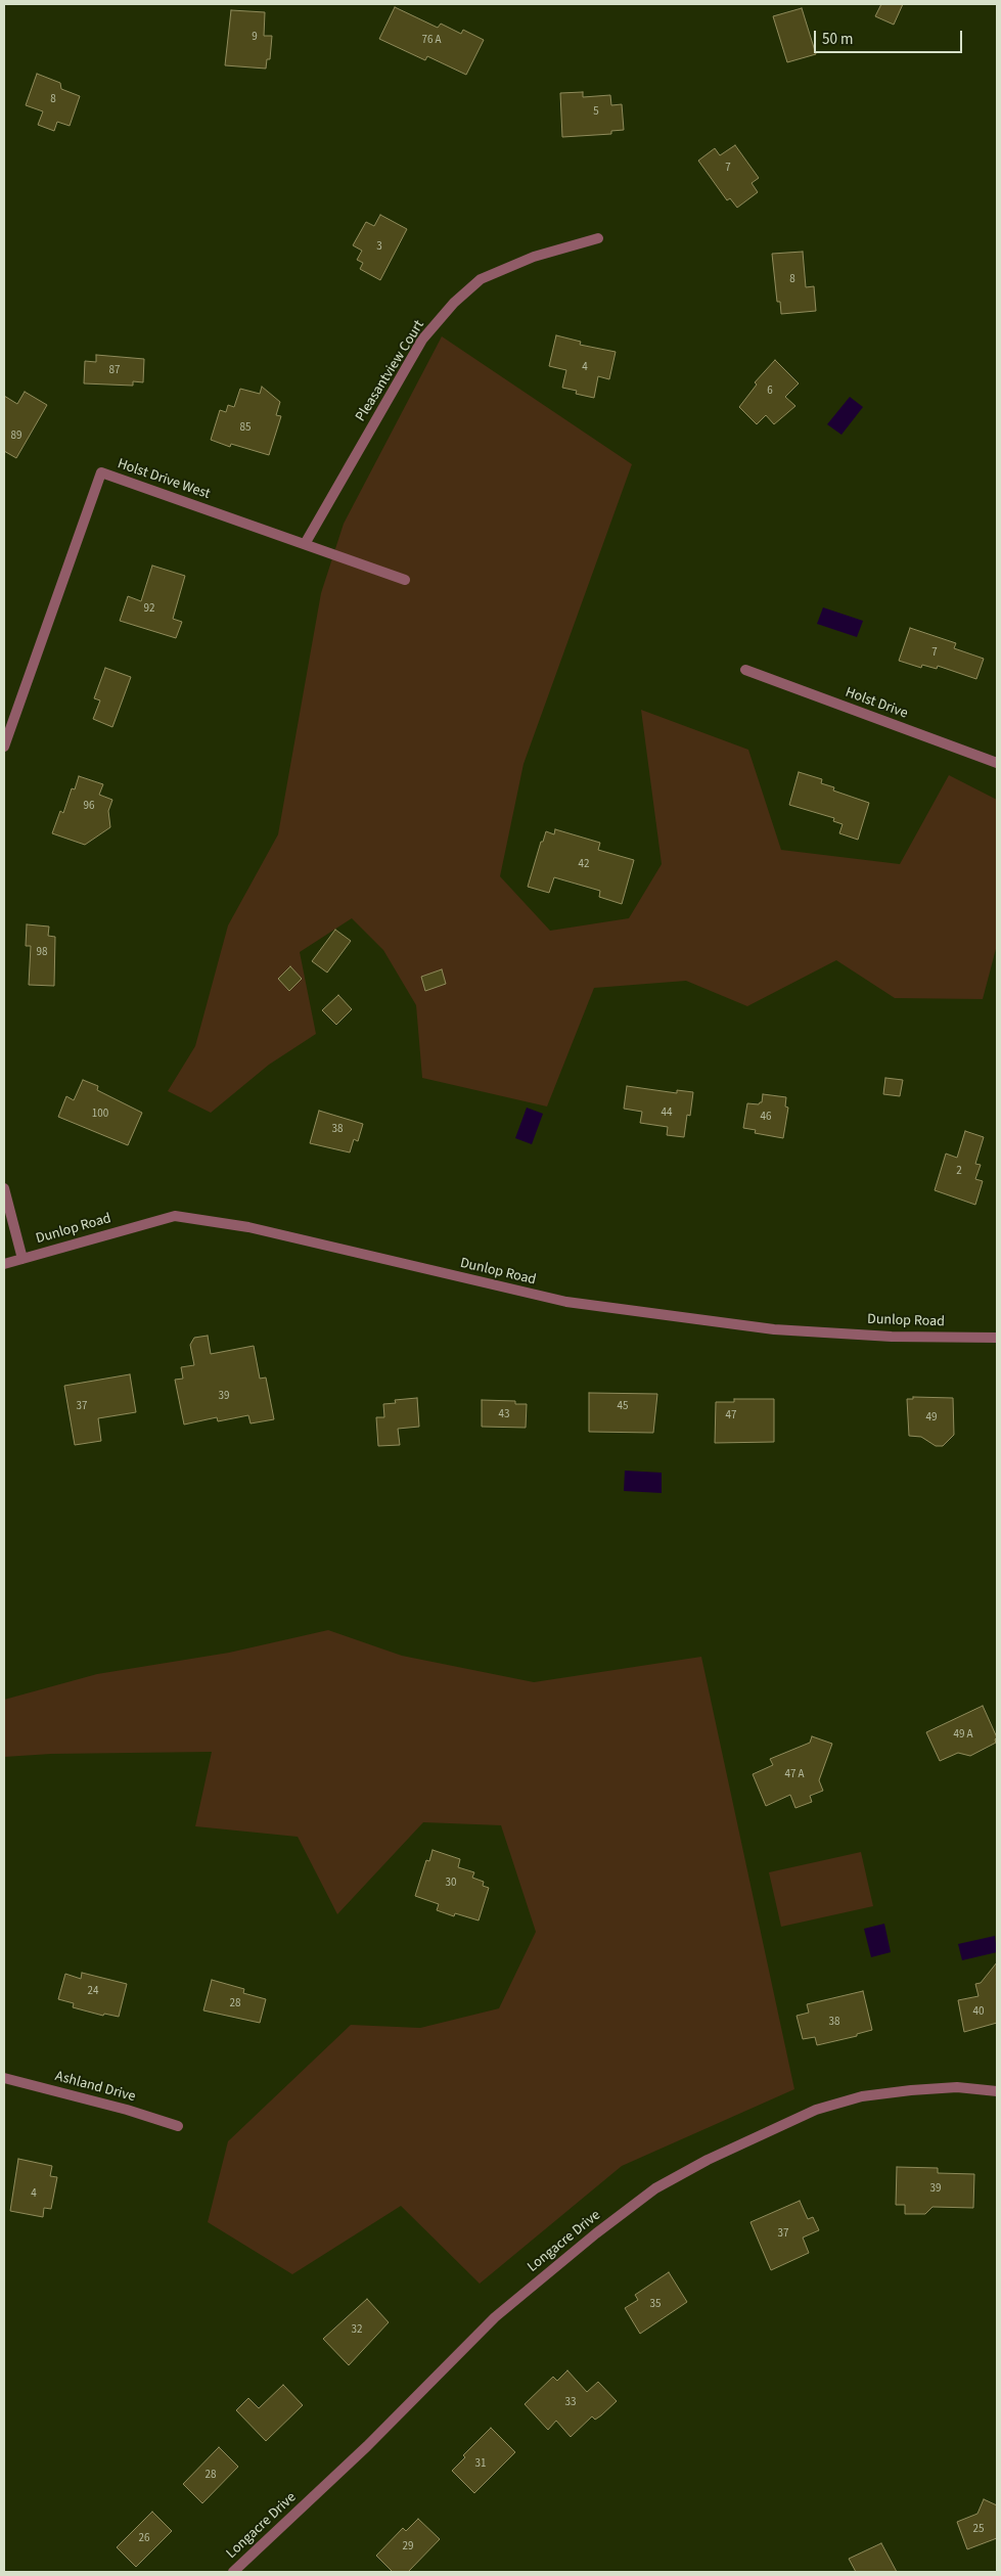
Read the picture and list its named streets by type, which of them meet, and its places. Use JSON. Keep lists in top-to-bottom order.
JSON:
{
  "streets": {
    "street": [
      "Pleasantview Court",
      "Holst Drive West",
      "Holst Drive",
      "Dunlop Road",
      "Ashland Drive",
      "Longacre Drive"
    ]
  },
  "crossings": [
    ["Pleasantview Court", "Holst Drive West"]
  ],
  "house_numbers": [
    "9",
    "76 A",
    "8",
    "5",
    "7",
    "3",
    "8",
    "4",
    "87",
    "6",
    "85",
    "89",
    "92",
    "7",
    "96",
    "42",
    "98",
    "44",
    "100",
    "46",
    "38",
    "2",
    "39",
    "37",
    "45",
    "43",
    "47",
    "49",
    "49 A",
    "47 A",
    "30",
    "24",
    "28",
    "40",
    "38",
    "39",
    "4",
    "37",
    "35",
    "32",
    "33",
    "31",
    "28",
    "25",
    "26",
    "29"
  ],
  "scale_bar": "50 m"
}
